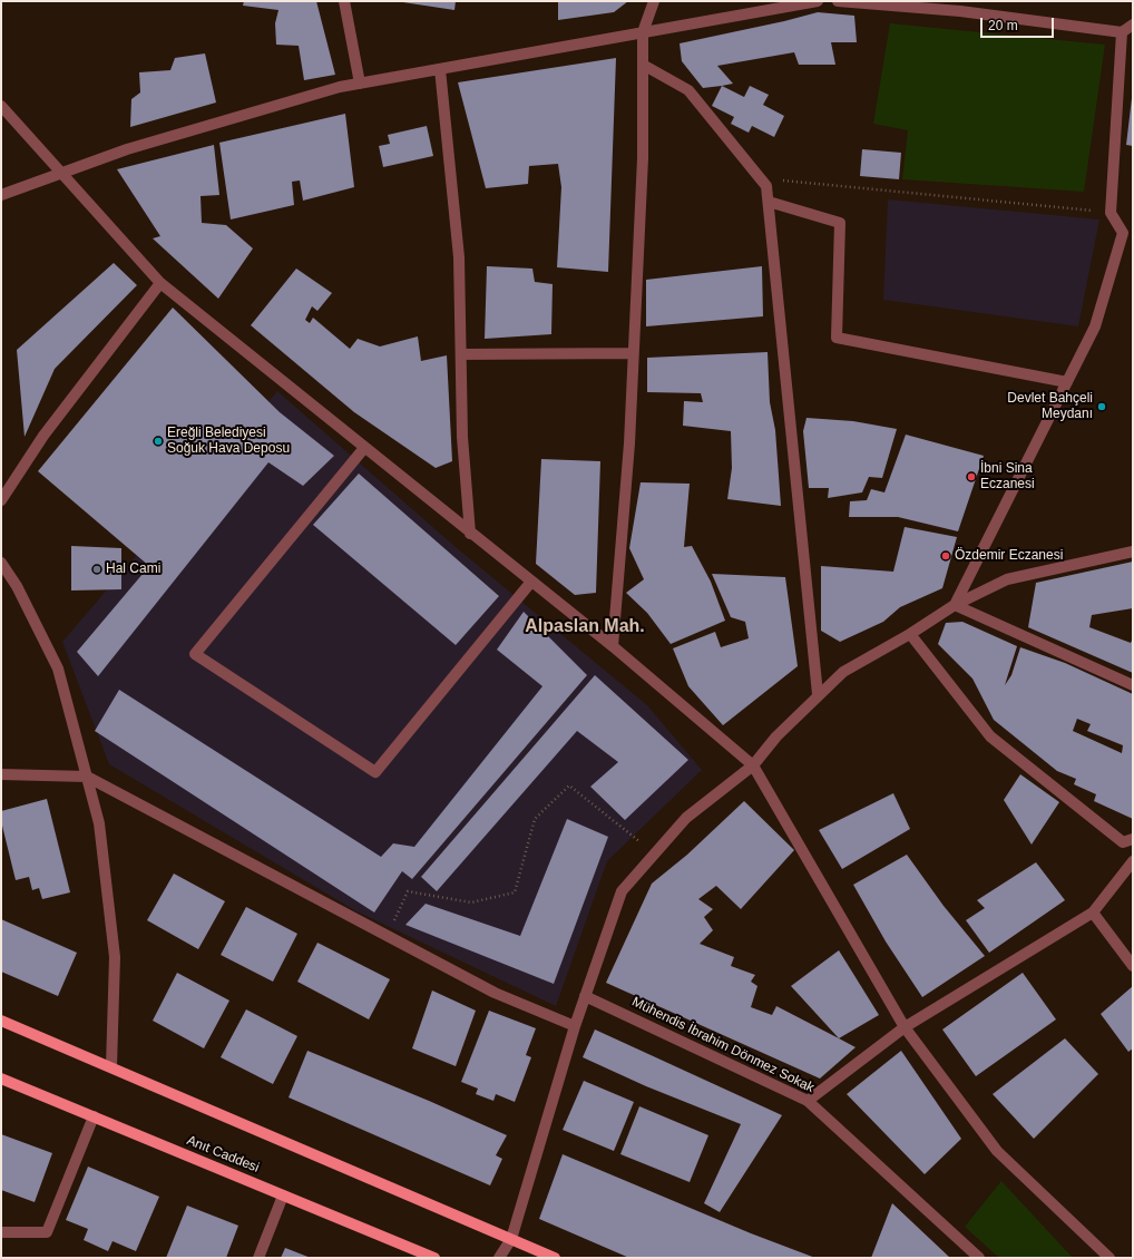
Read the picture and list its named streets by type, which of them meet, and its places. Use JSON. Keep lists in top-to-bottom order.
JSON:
{
  "streets": {
    "main road": ["Anıt Caddesi"],
    "street": ["Mühendis İbrahim Dönmez Sokak"]
  },
  "districts": ["Alpaslan Mah."],
  "places": [
    "Devlet Bahçeli Meydanı",
    "Ereğli Belediyesi Soğuk Hava Deposu",
    "İbni Sina Eczanesi",
    "Özdemir Eczanesi",
    "Hal Cami"
  ],
  "scale_bar": "20 m"
}
